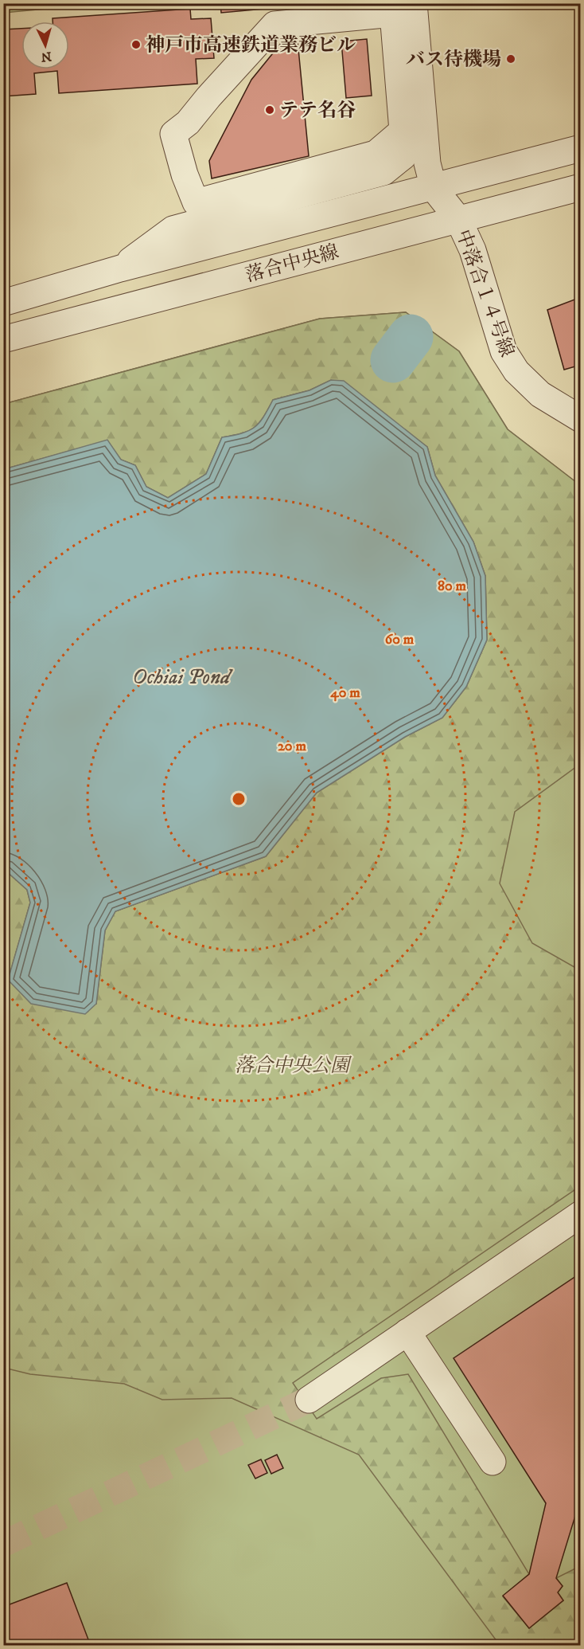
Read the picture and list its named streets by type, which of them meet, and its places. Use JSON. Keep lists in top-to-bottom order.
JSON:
{
  "streets": {
    "street": ["落合中央線", "中落合１４号線"]
  },
  "crossings": [
    ["落合中央線", "中落合１４号線"]
  ],
  "water": ["Ochiai Pond"],
  "parks": ["落合中央公園"],
  "places": ["神戸市高速鉄道業務ビル", "バス待機場", "テテ名谷"],
  "north": "bottom",
  "rings": [
    "80 m",
    "60 m",
    "40 m",
    "20 m"
  ]
}
